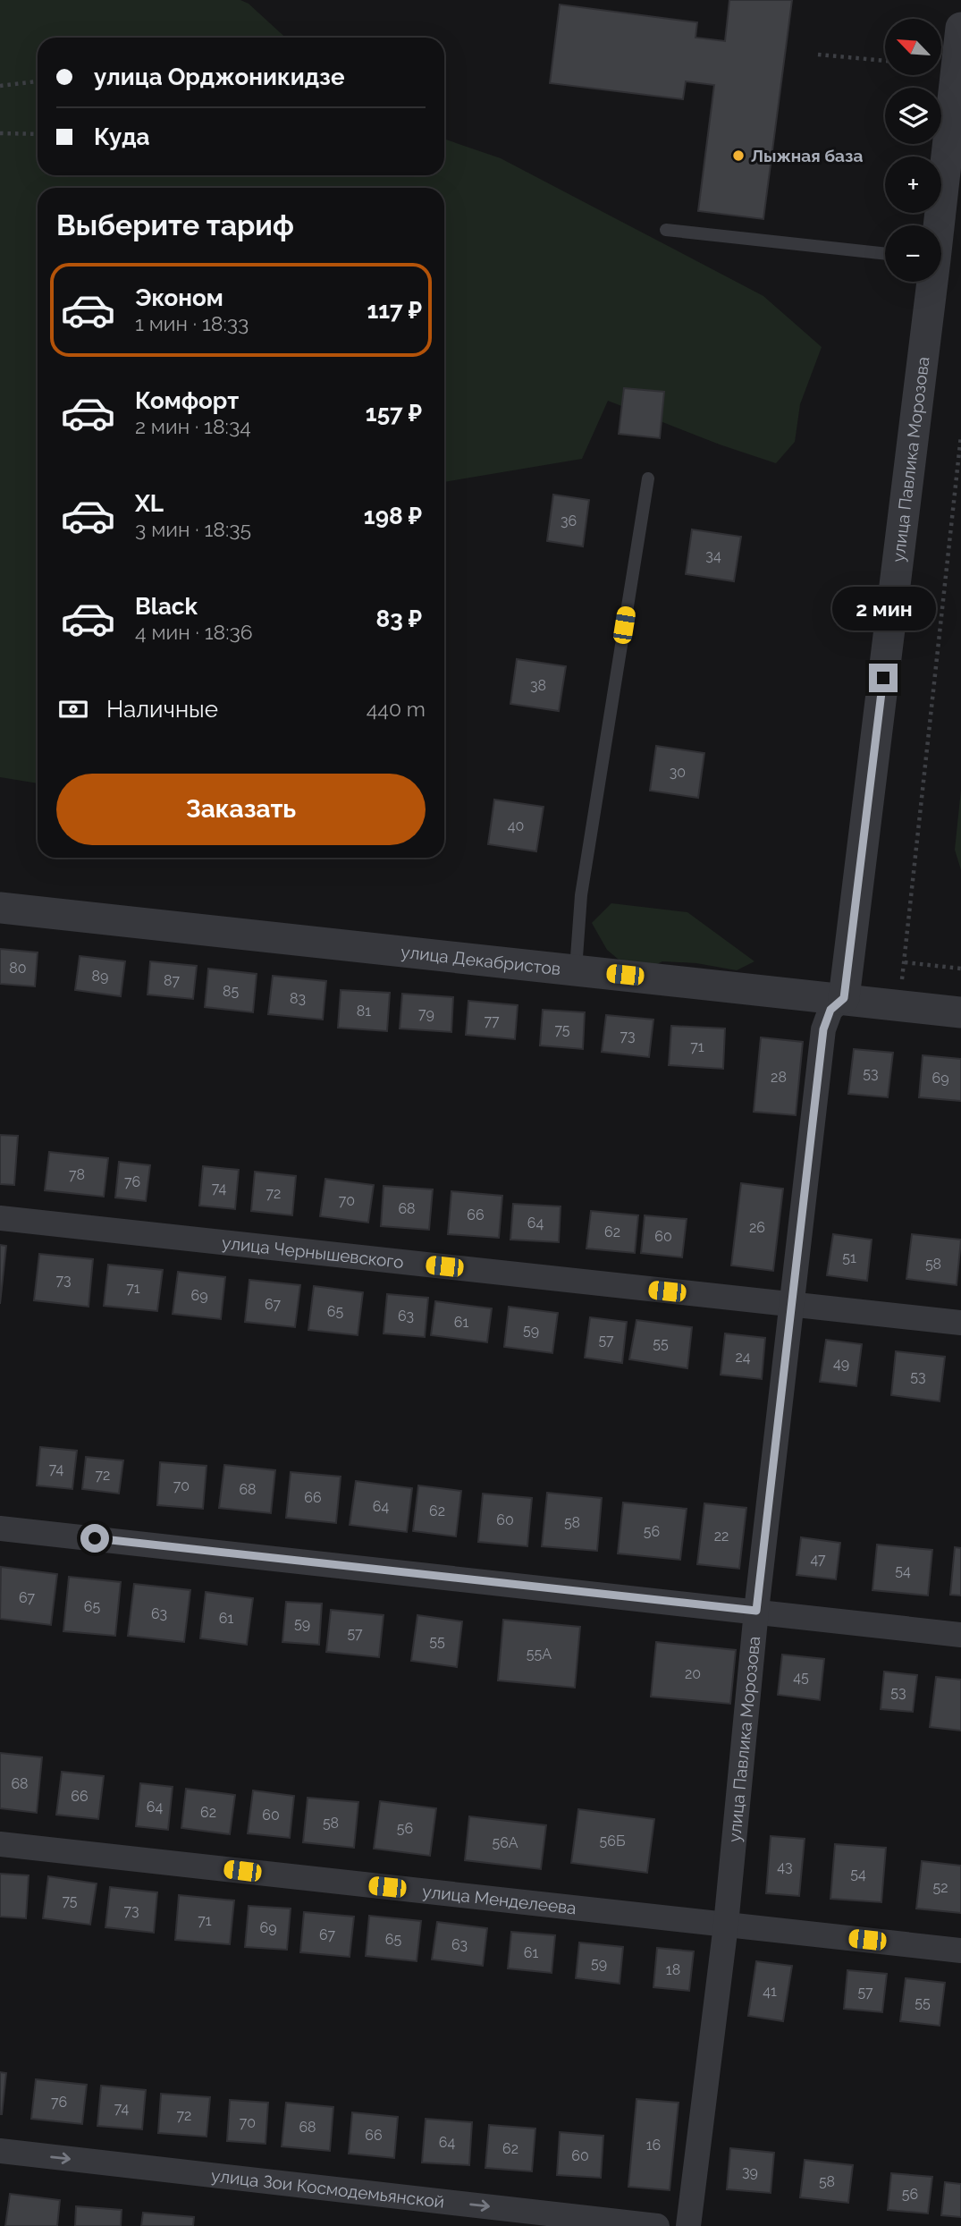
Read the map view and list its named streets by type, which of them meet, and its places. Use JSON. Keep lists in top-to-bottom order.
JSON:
{
  "streets": {
    "street": [
      "улица Павлика Морозова",
      "улица Декабристов",
      "улица Чернышевского",
      "улица Менделеева",
      "улица Зои Космодемьянской"
    ]
  },
  "crossings": [
    ["улица Павлика Морозова", "улица Декабристов"],
    ["улица Павлика Морозова", "улица Чернышевского"],
    ["улица Павлика Морозова", "улица Менделеева"]
  ],
  "one_way": ["улица Зои Космодемьянской"],
  "places": ["Лыжная база"],
  "house_numbers": [
    "36",
    "34",
    "38",
    "30",
    "40",
    "80",
    "89",
    "87",
    "85",
    "83",
    "81",
    "79",
    "77",
    "75",
    "73",
    "71",
    "53",
    "28",
    "69",
    "78",
    "76",
    "74",
    "72",
    "70",
    "68",
    "66",
    "64",
    "26",
    "62",
    "60",
    "51",
    "58",
    "73",
    "71",
    "69",
    "67",
    "65",
    "63",
    "61",
    "59",
    "57",
    "55",
    "24",
    "49",
    "53",
    "74",
    "72",
    "70",
    "68",
    "66",
    "64",
    "62",
    "60",
    "58",
    "56",
    "22",
    "47",
    "54",
    "67",
    "65",
    "63",
    "61",
    "59",
    "57",
    "55",
    "55А",
    "20",
    "45",
    "53",
    "68",
    "66",
    "64",
    "62",
    "60",
    "58",
    "56",
    "56Б",
    "56А",
    "43",
    "54",
    "52",
    "75",
    "73",
    "71",
    "69",
    "67",
    "65",
    "63",
    "61",
    "59",
    "18",
    "41",
    "57",
    "55",
    "76",
    "74",
    "72",
    "70",
    "68",
    "66",
    "64",
    "16",
    "62",
    "60",
    "39",
    "58",
    "56"
  ],
  "north": "top left",
  "page": {
    "map_buttons": ["+", "−"],
    "banner": ["улица Орджоникидзе", "Куда"],
    "heading": "Выберите тариф",
    "list": [
      {
        "name": "Эконом",
        "note": "1 мин · 18:33",
        "value": "117 ₽"
      },
      {
        "name": "Комфорт",
        "note": "2 мин · 18:34",
        "value": "157 ₽"
      },
      {
        "name": "XL",
        "note": "3 мин · 18:35",
        "value": "198 ₽"
      },
      {
        "name": "Black",
        "note": "4 мин · 18:36",
        "value": "83 ₽"
      }
    ],
    "bubble": "2 мин",
    "pay": ["Наличные", "440 m"],
    "buttons": "Заказать"
  }
}
